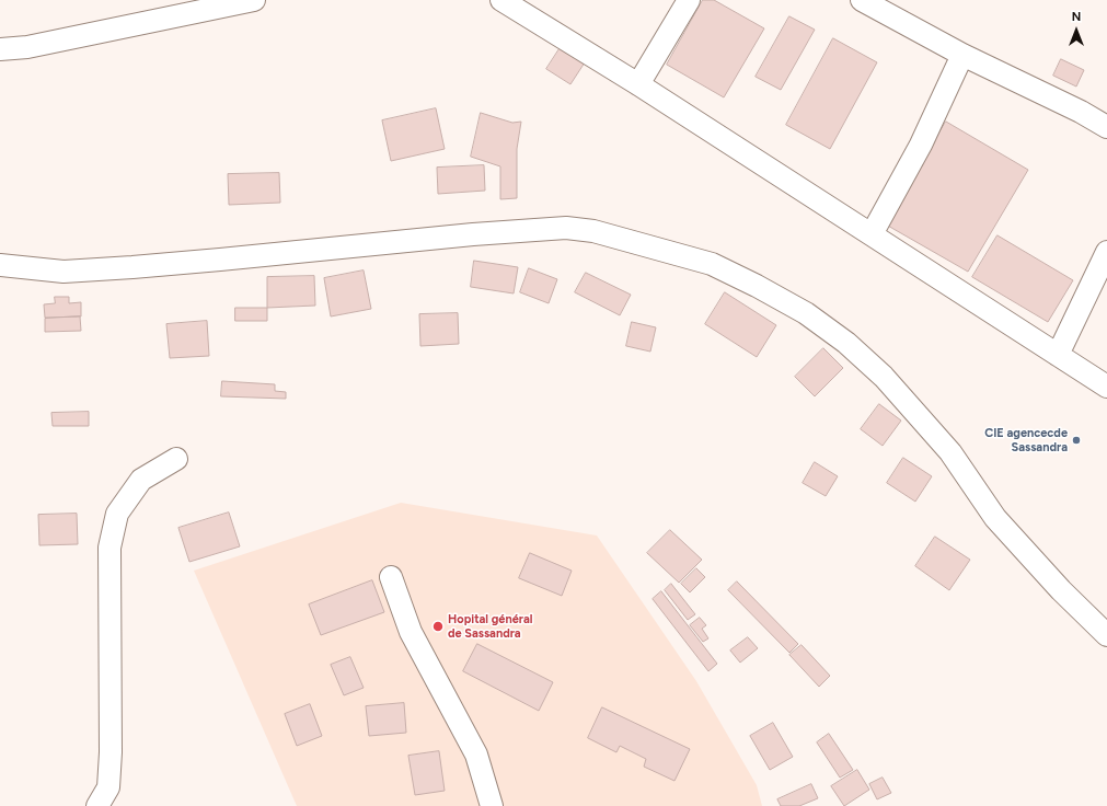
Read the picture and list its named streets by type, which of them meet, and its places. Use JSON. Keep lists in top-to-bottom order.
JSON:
{
  "places": ["CIE agencecde Sassandra", "Hopital général de Sassandra"],
  "north": "top"
}
